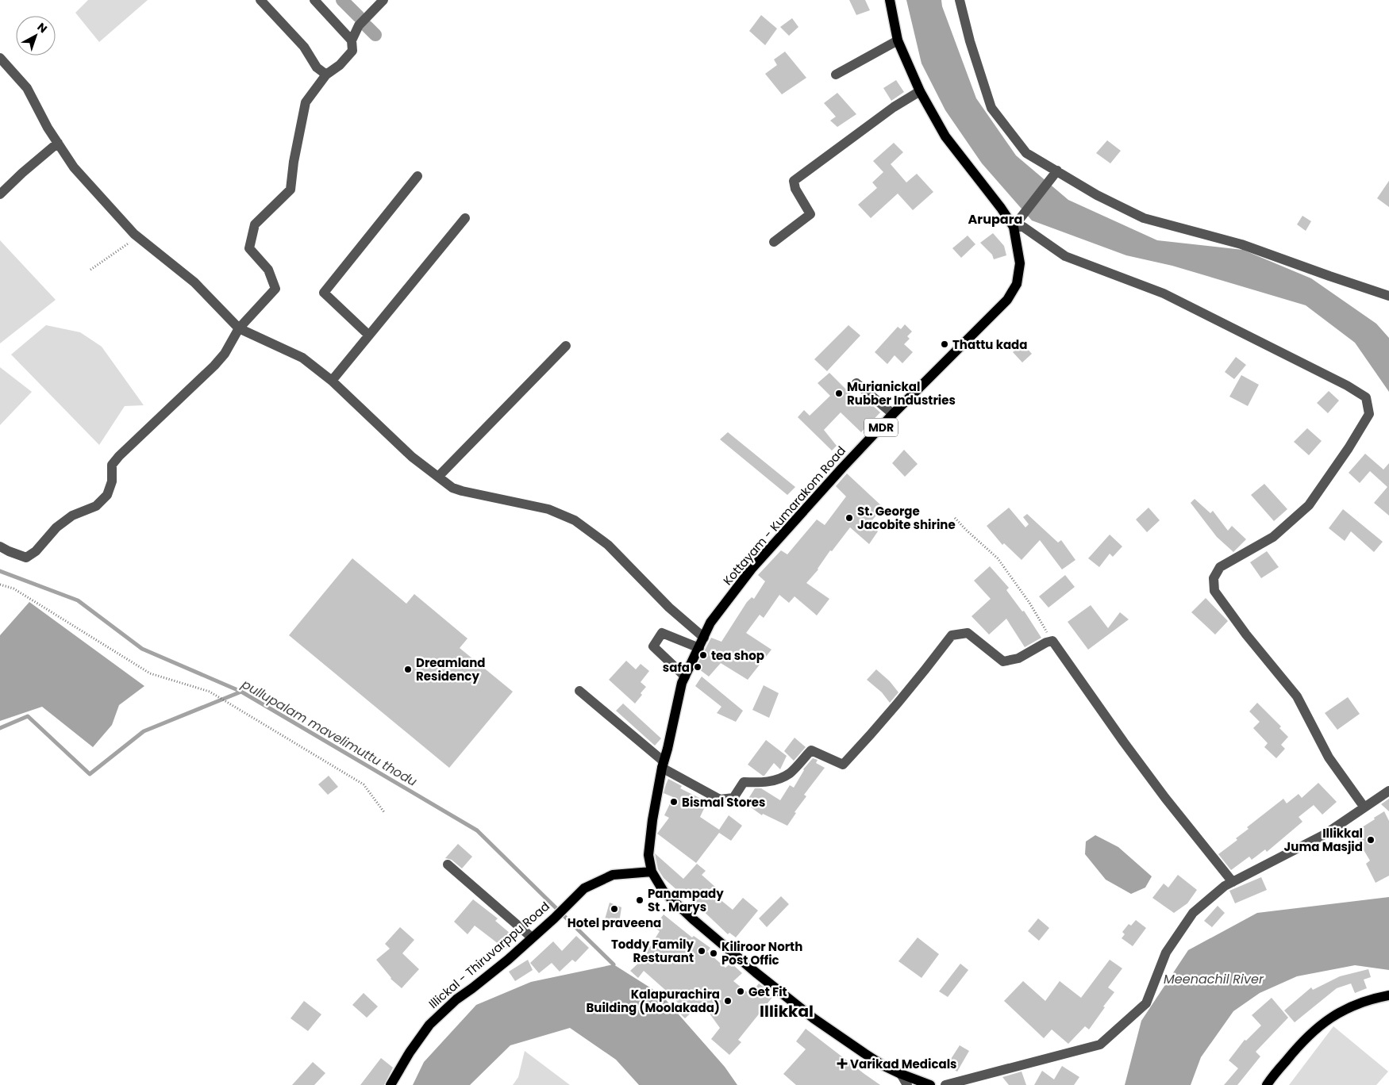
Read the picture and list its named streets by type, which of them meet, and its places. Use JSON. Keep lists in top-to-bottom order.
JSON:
{
  "streets": {
    "main road": ["MDR", "Kottayam - Kumarakom Road", "Illickal - Thiruvarppu Road"]
  },
  "crossings": [
    ["Kottayam - Kumarakom Road", "Illickal - Thiruvarppu Road"]
  ],
  "districts": ["Arupara", "Illikkal"],
  "water": ["pullupalam mavelimuttu thodu", "Meenachil River"],
  "places": {
    "other": [
      "Thattu kada",
      "Murianickal Rubber Industries",
      "St. George Jacobite shirine",
      "tea shop",
      "safa",
      "Dreamland Residency",
      "Bismal Stores",
      "Illikkal Juma Masjid",
      "Panampady St . Marys",
      "Hotel praveena",
      "Toddy Family Resturant",
      "Kiliroor North Post Offic",
      "Get Fit",
      "Kalapurachira Building (Moolakada)"
    ],
    "health": ["Varikad Medicals"]
  },
  "north": "top right"
}
